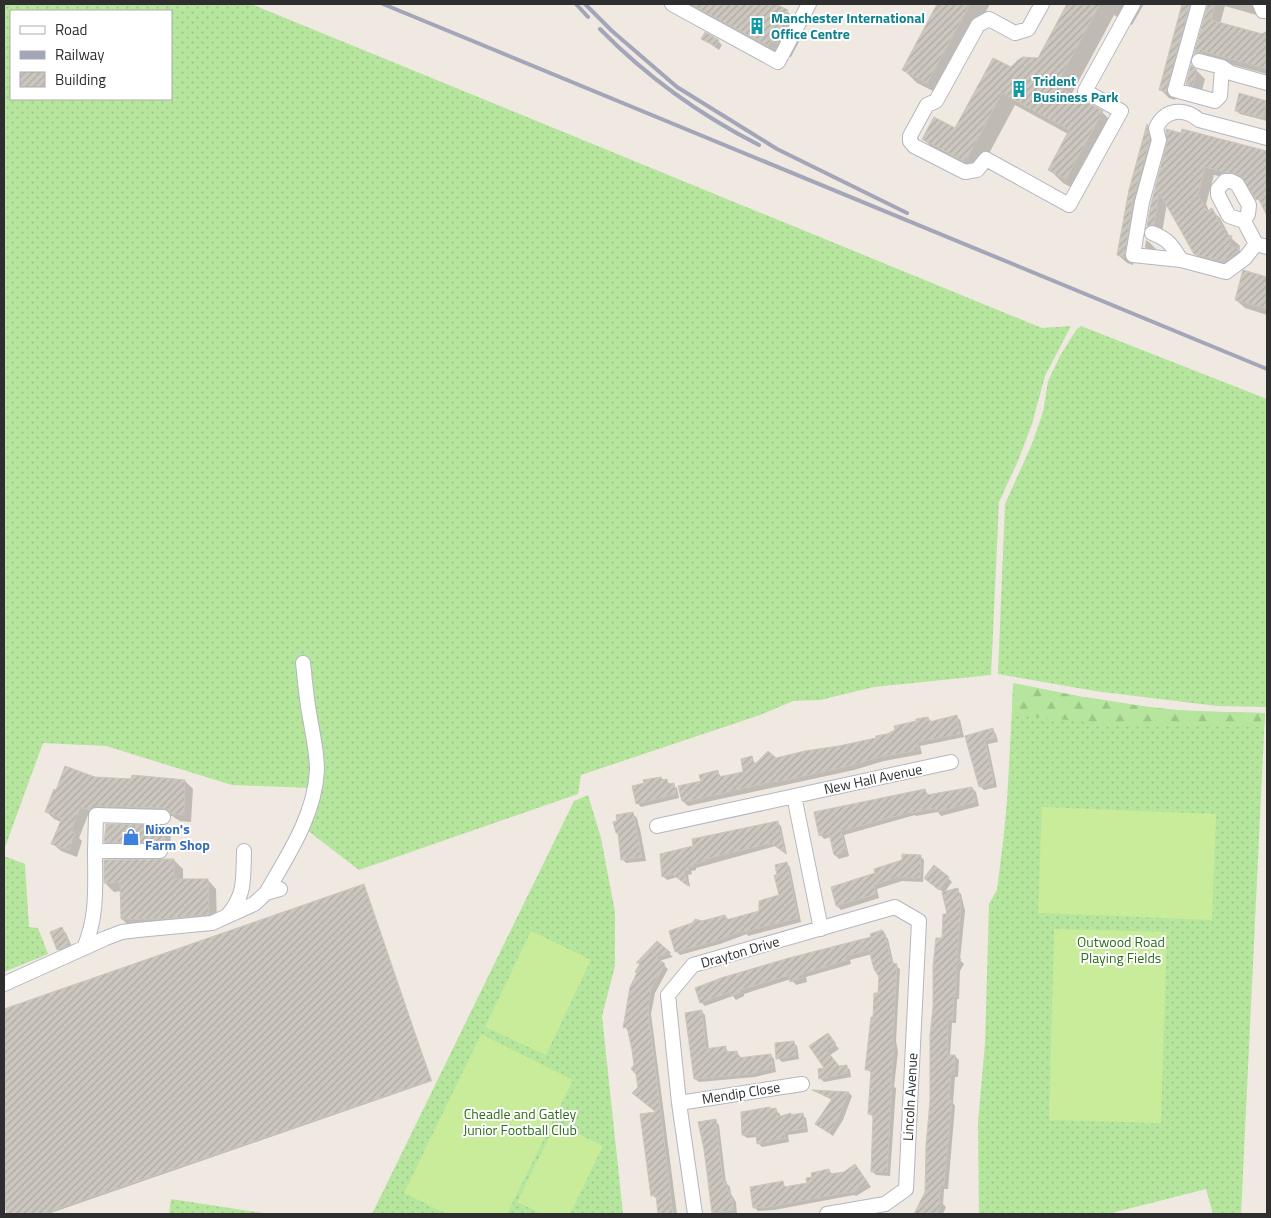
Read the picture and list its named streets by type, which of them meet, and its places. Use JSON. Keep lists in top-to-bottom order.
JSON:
{
  "streets": {
    "street": [
      "New Hall Avenue",
      "Drayton Drive",
      "Mendip Close",
      "Lincoln Avenue"
    ]
  },
  "crossings": [
    ["Drayton Drive", "Mendip Close"],
    ["Drayton Drive", "Lincoln Avenue"]
  ],
  "parks": ["Outwood Road Playing Fields", "Cheadle and Gatley Junior Football Club"],
  "places": {
    "building": ["Manchester International Office Centre", "Trident Business Park"],
    "shop": ["Nixon's Farm Shop"]
  },
  "legend": ["Road", "Railway", "Building"]
}
